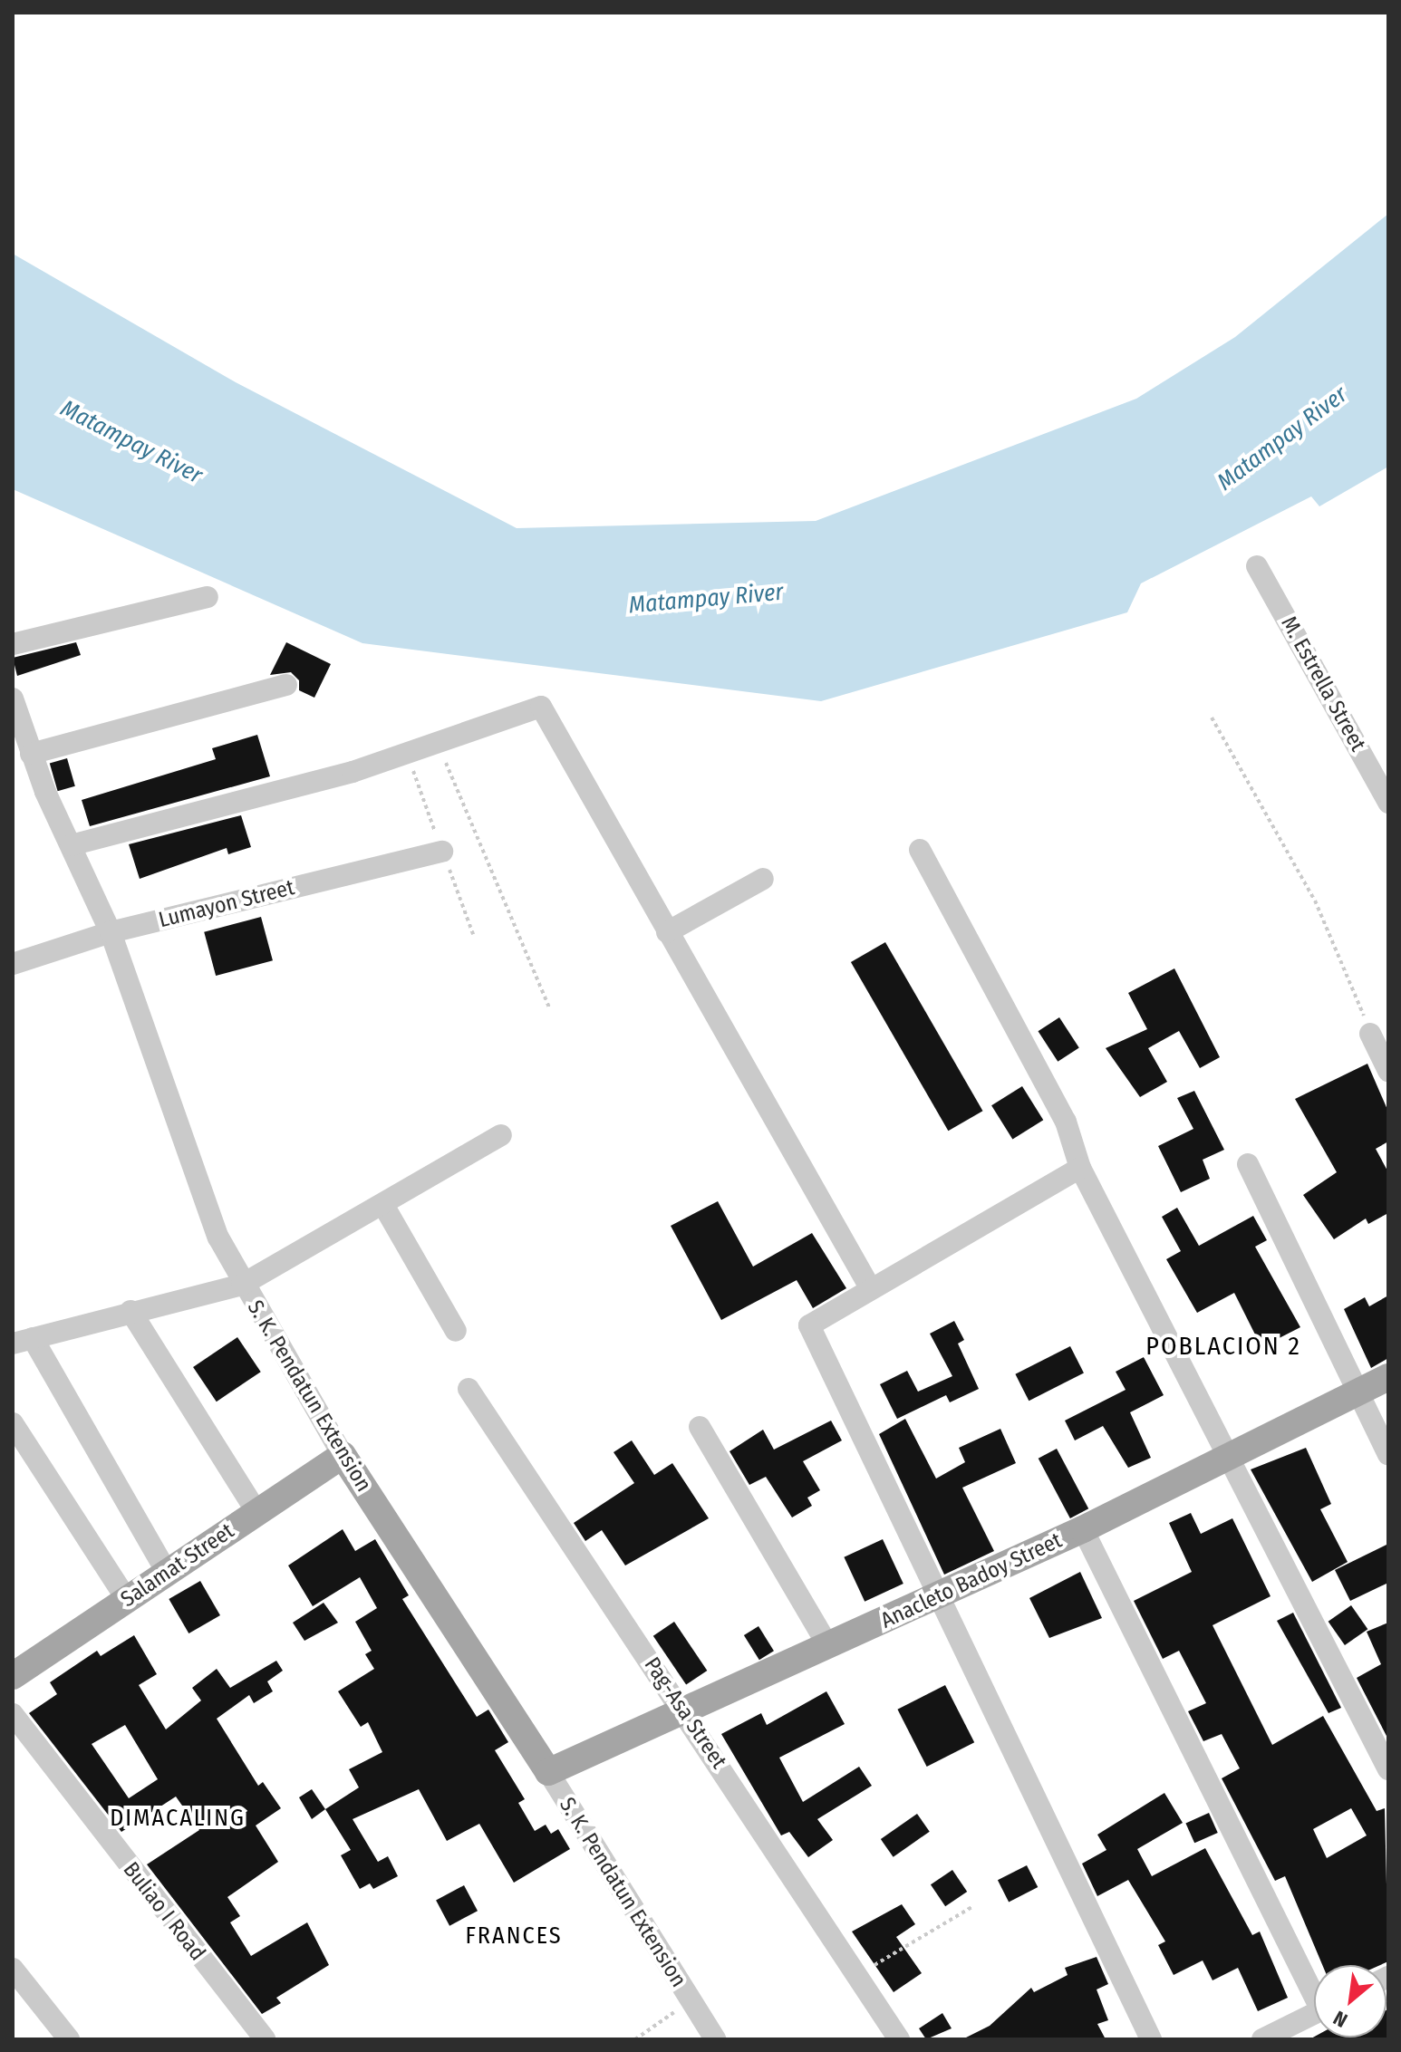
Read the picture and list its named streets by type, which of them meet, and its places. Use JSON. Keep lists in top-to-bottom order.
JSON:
{
  "streets": {
    "main road": ["S. K. Pendatun Extension", "Salamat Street", "Anacleto Badoy Street"],
    "street": [
      "M. Estrella Street",
      "Lumayon Street",
      "Pag-Asa Street",
      "Buliao I Road"
    ]
  },
  "crossings": [
    ["Lumayon Street", "S. K. Pendatun Extension"],
    ["S. K. Pendatun Extension", "Salamat Street"],
    ["S. K. Pendatun Extension", "Anacleto Badoy Street"],
    ["Anacleto Badoy Street", "Pag-Asa Street"]
  ],
  "districts": ["POBLACION 2", "DIMACALING", "FRANCES"],
  "water": ["Matampay River"],
  "north": "bottom left"
}
